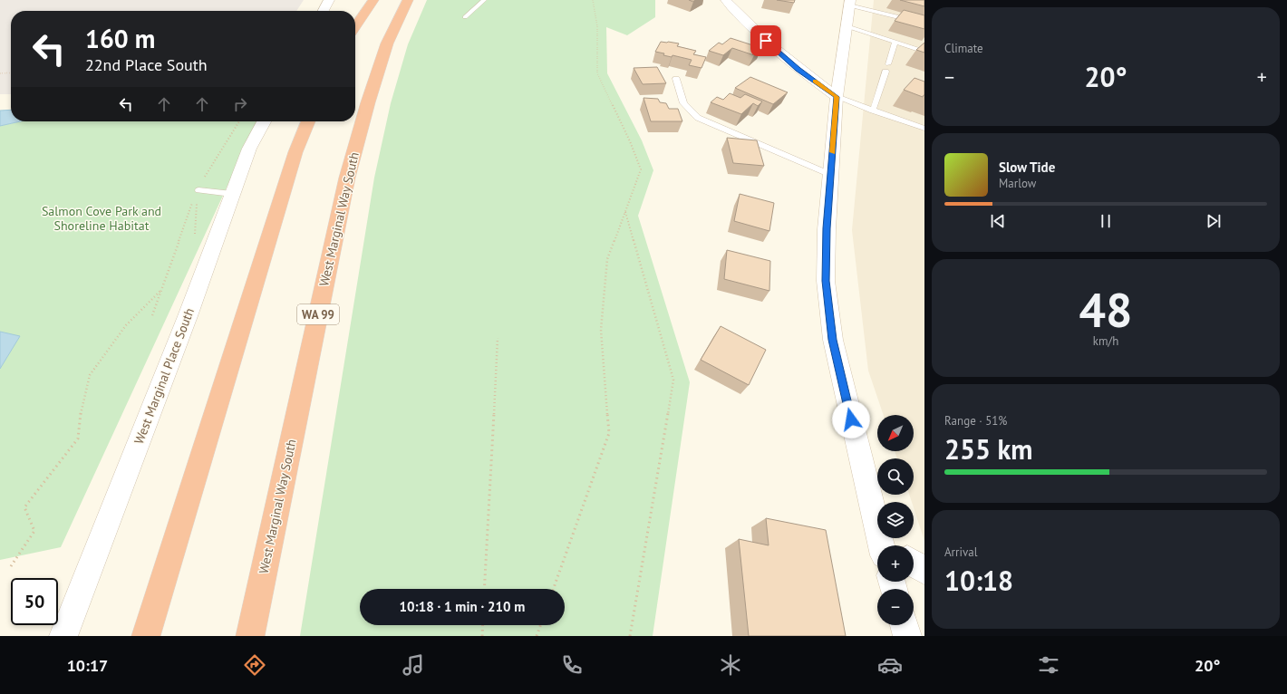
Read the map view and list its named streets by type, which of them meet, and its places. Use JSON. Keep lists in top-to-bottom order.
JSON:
{
  "streets": {
    "highway": ["West Marginal Way South", "WA 99"],
    "street": ["West Marginal Place South"]
  },
  "parks": ["Salmon Cove Park and Shoreline Habitat"],
  "north": "bottom left",
  "page": {
    "tile": [
      "Climate",
      ["48", "km/h"],
      ["Range · 51%", "255 km"],
      ["Arrival", "10:18"]
    ],
    "turn": ["160 m", "22nd Place South"],
    "heat": ["−", "20°", "+"],
    "song": ["Slow Tide", "Marlow"],
    "map_buttons": ["+", "−"],
    "limit": "50",
    "trip": "10:18 · 1 min · 210 m",
    "tabs": ["10:17", "20°"]
  }
}
